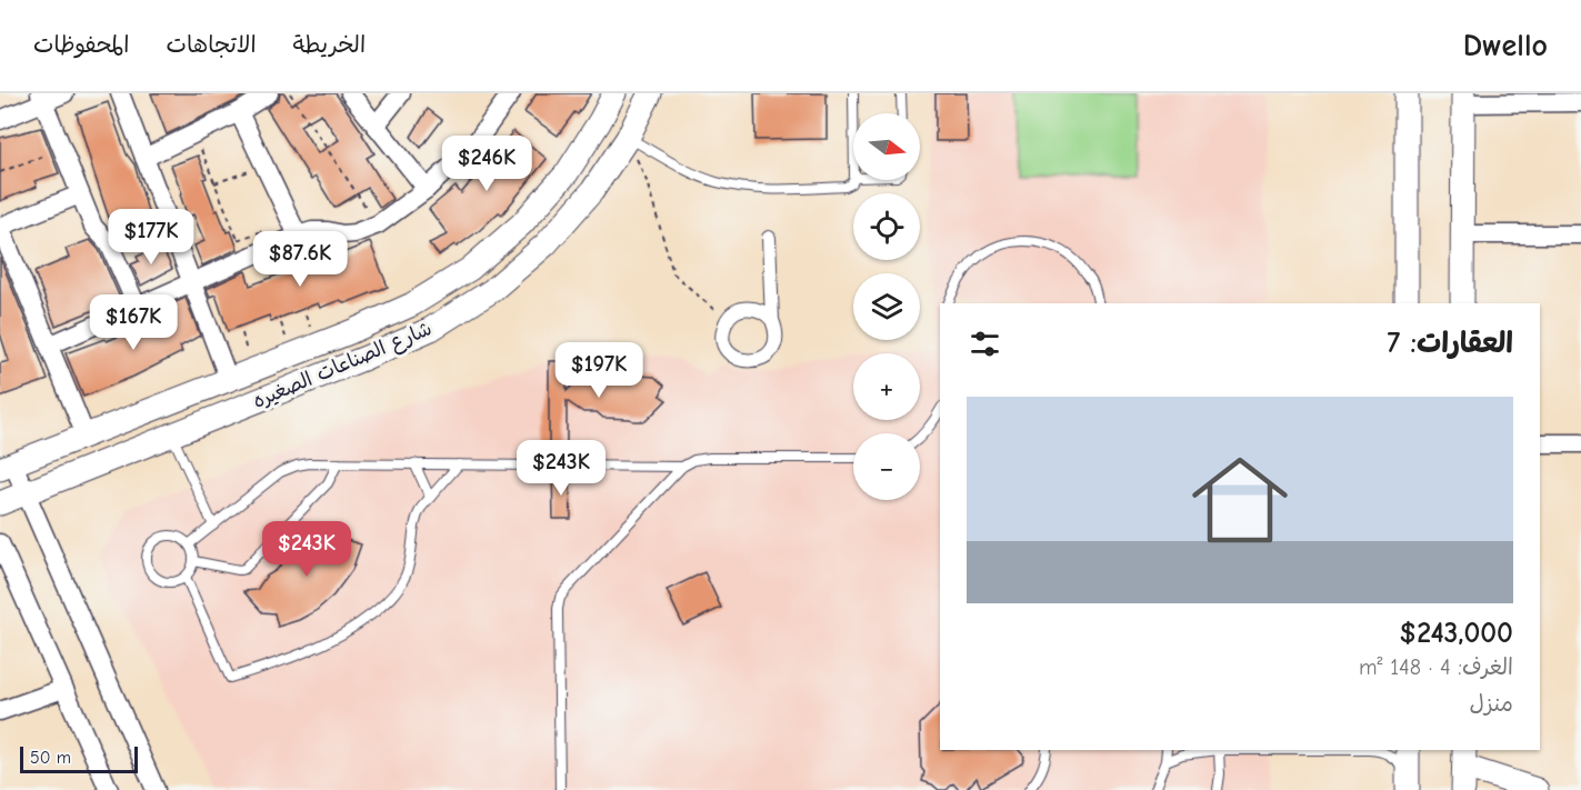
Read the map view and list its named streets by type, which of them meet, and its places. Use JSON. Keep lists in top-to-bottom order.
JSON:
{
  "streets": {
    "street": ["شارع الصناعات الصغيره"]
  },
  "scale_bar": "50 m",
  "north": "right",
  "page": {
    "header": "Dwello",
    "nav": ["الخريطة", "الاتجاهات", "المحفوظات"],
    "map_buttons": ["+", "−"],
    "price": [
      "$246K",
      "$177K",
      "$87.6K",
      "$167K",
      "$197K",
      "$243K",
      "$243K"
    ],
    "heading": "العقارات: 7",
    "list": [
      {
        "name": "$243,000",
        "note": "الغرف: 4 · 148 m² · منزل"
      }
    ],
    "scale": "50 m"
  }
}
